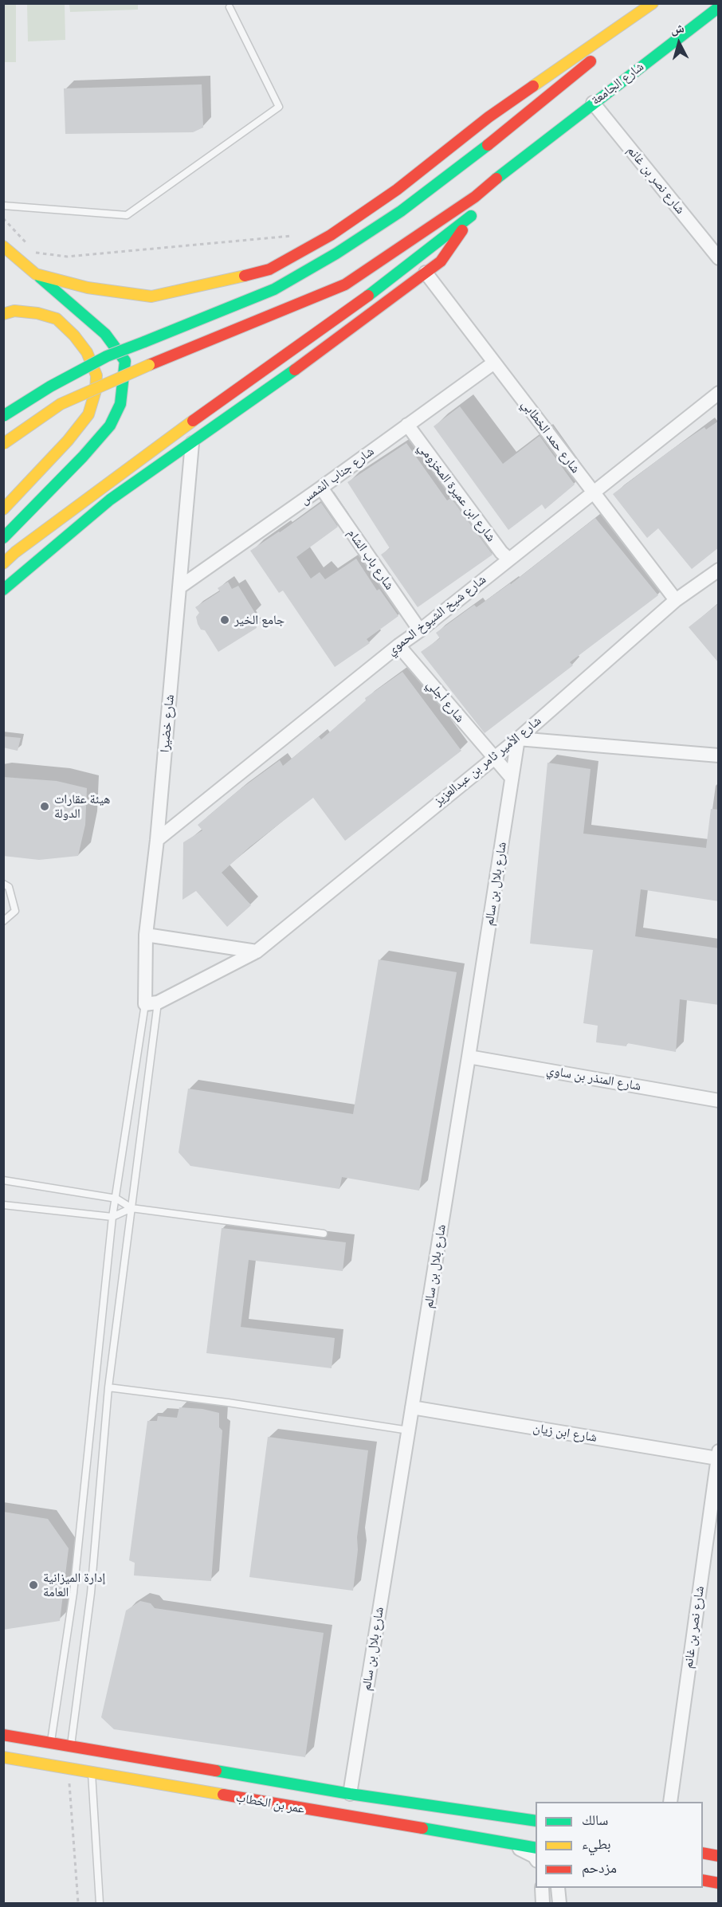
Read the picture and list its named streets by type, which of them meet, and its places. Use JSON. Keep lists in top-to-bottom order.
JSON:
{
  "streets": {
    "main road": ["شارع الجامعة", "عمر بن الخطاب"],
    "street": [
      "شارع نصر بن غانم",
      "شارع حمد الخطابي",
      "شارع جناب الشمس",
      "شارع ابن عميرة المخزومي",
      "شارع باب الشام",
      "شارع شيخ الشيوخ الحموي",
      "شارع أجلي",
      "شارع خضيرا",
      "شارع الأمير ثامر بن عبدالعزيز",
      "شارع بلال بن سالم",
      "شارع المنذر بن ساوي",
      "شارع ابن زيان"
    ]
  },
  "crossings": [
    ["شارع الجامعة", "شارع نصر بن غانم"],
    ["شارع نصر بن غانم", "شارع ابن زيان"],
    ["شارع حمد الخطابي", "شارع جناب الشمس"],
    ["شارع حمد الخطابي", "شارع شيخ الشيوخ الحموي"],
    ["شارع حمد الخطابي", "شارع الأمير ثامر بن عبدالعزيز"],
    ["شارع جناب الشمس", "شارع ابن عميرة المخزومي"],
    ["شارع جناب الشمس", "شارع باب الشام"],
    ["شارع جناب الشمس", "شارع خضيرا"],
    ["شارع ابن عميرة المخزومي", "شارع شيخ الشيوخ الحموي"],
    ["شارع باب الشام", "شارع شيخ الشيوخ الحموي"],
    ["شارع شيخ الشيوخ الحموي", "شارع أجلي"],
    ["شارع شيخ الشيوخ الحموي", "شارع خضيرا"],
    ["شارع أجلي", "شارع الأمير ثامر بن عبدالعزيز"],
    ["شارع أجلي", "شارع بلال بن سالم"],
    ["شارع خضيرا", "شارع الأمير ثامر بن عبدالعزيز"],
    ["شارع الأمير ثامر بن عبدالعزيز", "شارع بلال بن سالم"],
    ["شارع بلال بن سالم", "شارع المنذر بن ساوي"],
    ["شارع بلال بن سالم", "شارع ابن زيان"]
  ],
  "places": ["جامع الخير", "هيئة عقارات الدولة", "إدارة الميزانية العامة"],
  "legend": ["سالك", "بطيء", "مزدحم"],
  "north": "top"
}
